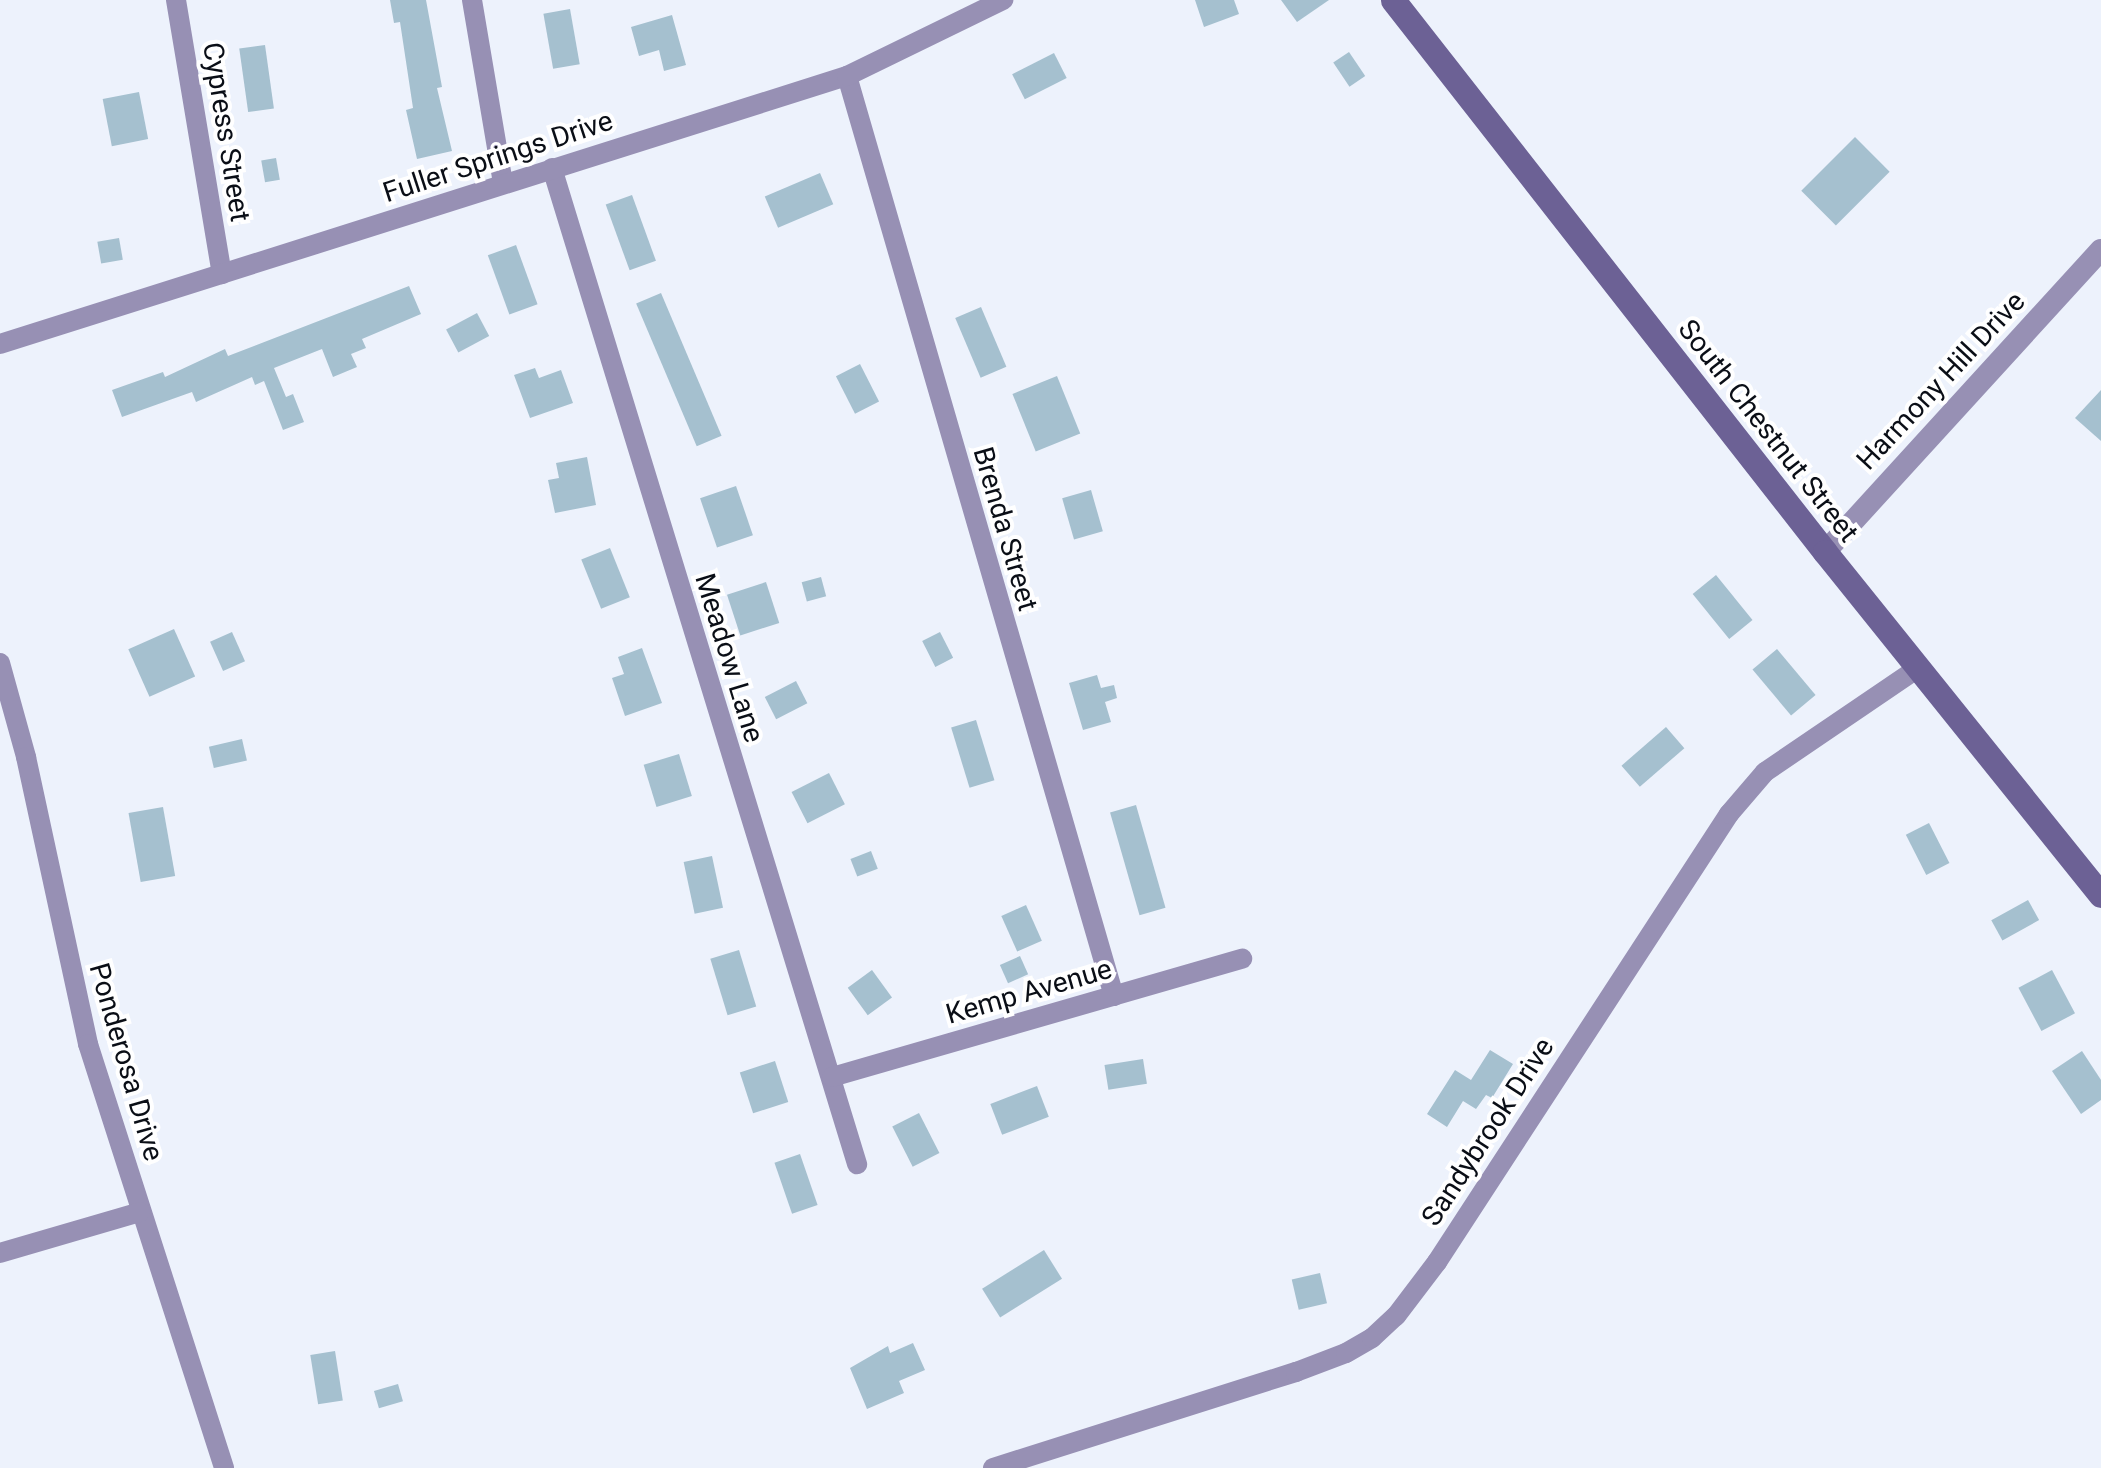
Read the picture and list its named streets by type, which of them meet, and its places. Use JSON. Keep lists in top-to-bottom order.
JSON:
{
  "streets": {
    "main road": ["South Chestnut Street"],
    "street": [
      "Cypress Street",
      "Fuller Springs Drive",
      "Harmony Hill Drive",
      "Brenda Street",
      "Meadow Lane",
      "Kemp Avenue",
      "Ponderosa Drive",
      "Sandybrook Drive"
    ]
  },
  "crossings": [
    ["Cypress Street", "Fuller Springs Drive"],
    ["Fuller Springs Drive", "Brenda Street"],
    ["Fuller Springs Drive", "Meadow Lane"],
    ["Harmony Hill Drive", "South Chestnut Street"],
    ["South Chestnut Street", "Sandybrook Drive"],
    ["Brenda Street", "Kemp Avenue"],
    ["Meadow Lane", "Kemp Avenue"]
  ]
}
